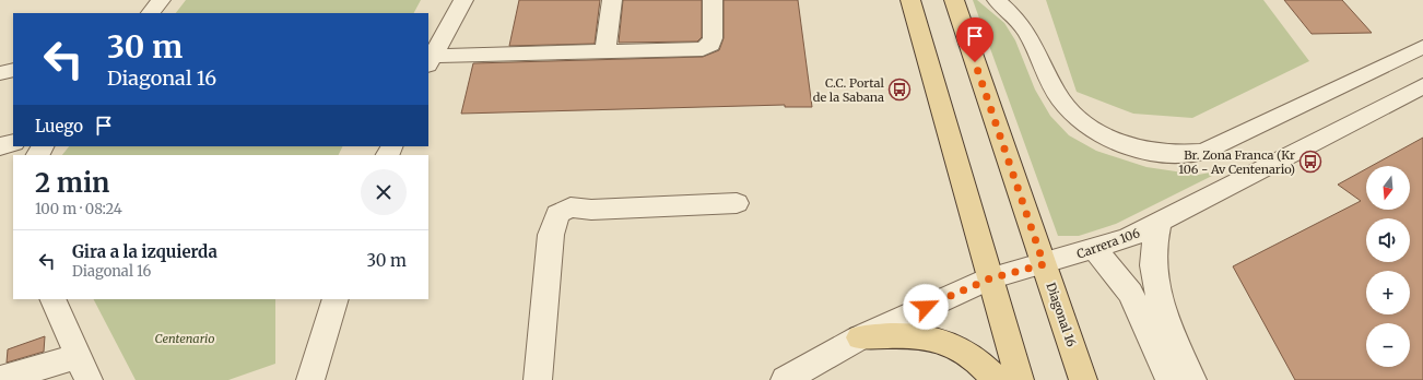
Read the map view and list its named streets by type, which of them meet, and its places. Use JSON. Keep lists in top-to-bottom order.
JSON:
{
  "streets": {
    "main road": ["Diagonal 16"],
    "street": ["Carrera 106"]
  },
  "crossings": [
    ["Carrera 106", "Diagonal 16"]
  ],
  "parks": ["Centenario"],
  "places": {
    "bus stop": ["C.C. Portal de la Sabana", "Br. Zona Franca (Kr 106 - Av Centenario)"]
  },
  "north": "bottom",
  "page": {
    "turn": ["30 m", "Diagonal 16"],
    "then": "Luego",
    "heading": ["2 min", "100 m · 08:24"],
    "map_buttons": ["+", "−"],
    "list": [
      {
        "name": "Gira a la izquierda",
        "note": "Diagonal 16",
        "value": "30 m"
      }
    ]
  }
}
